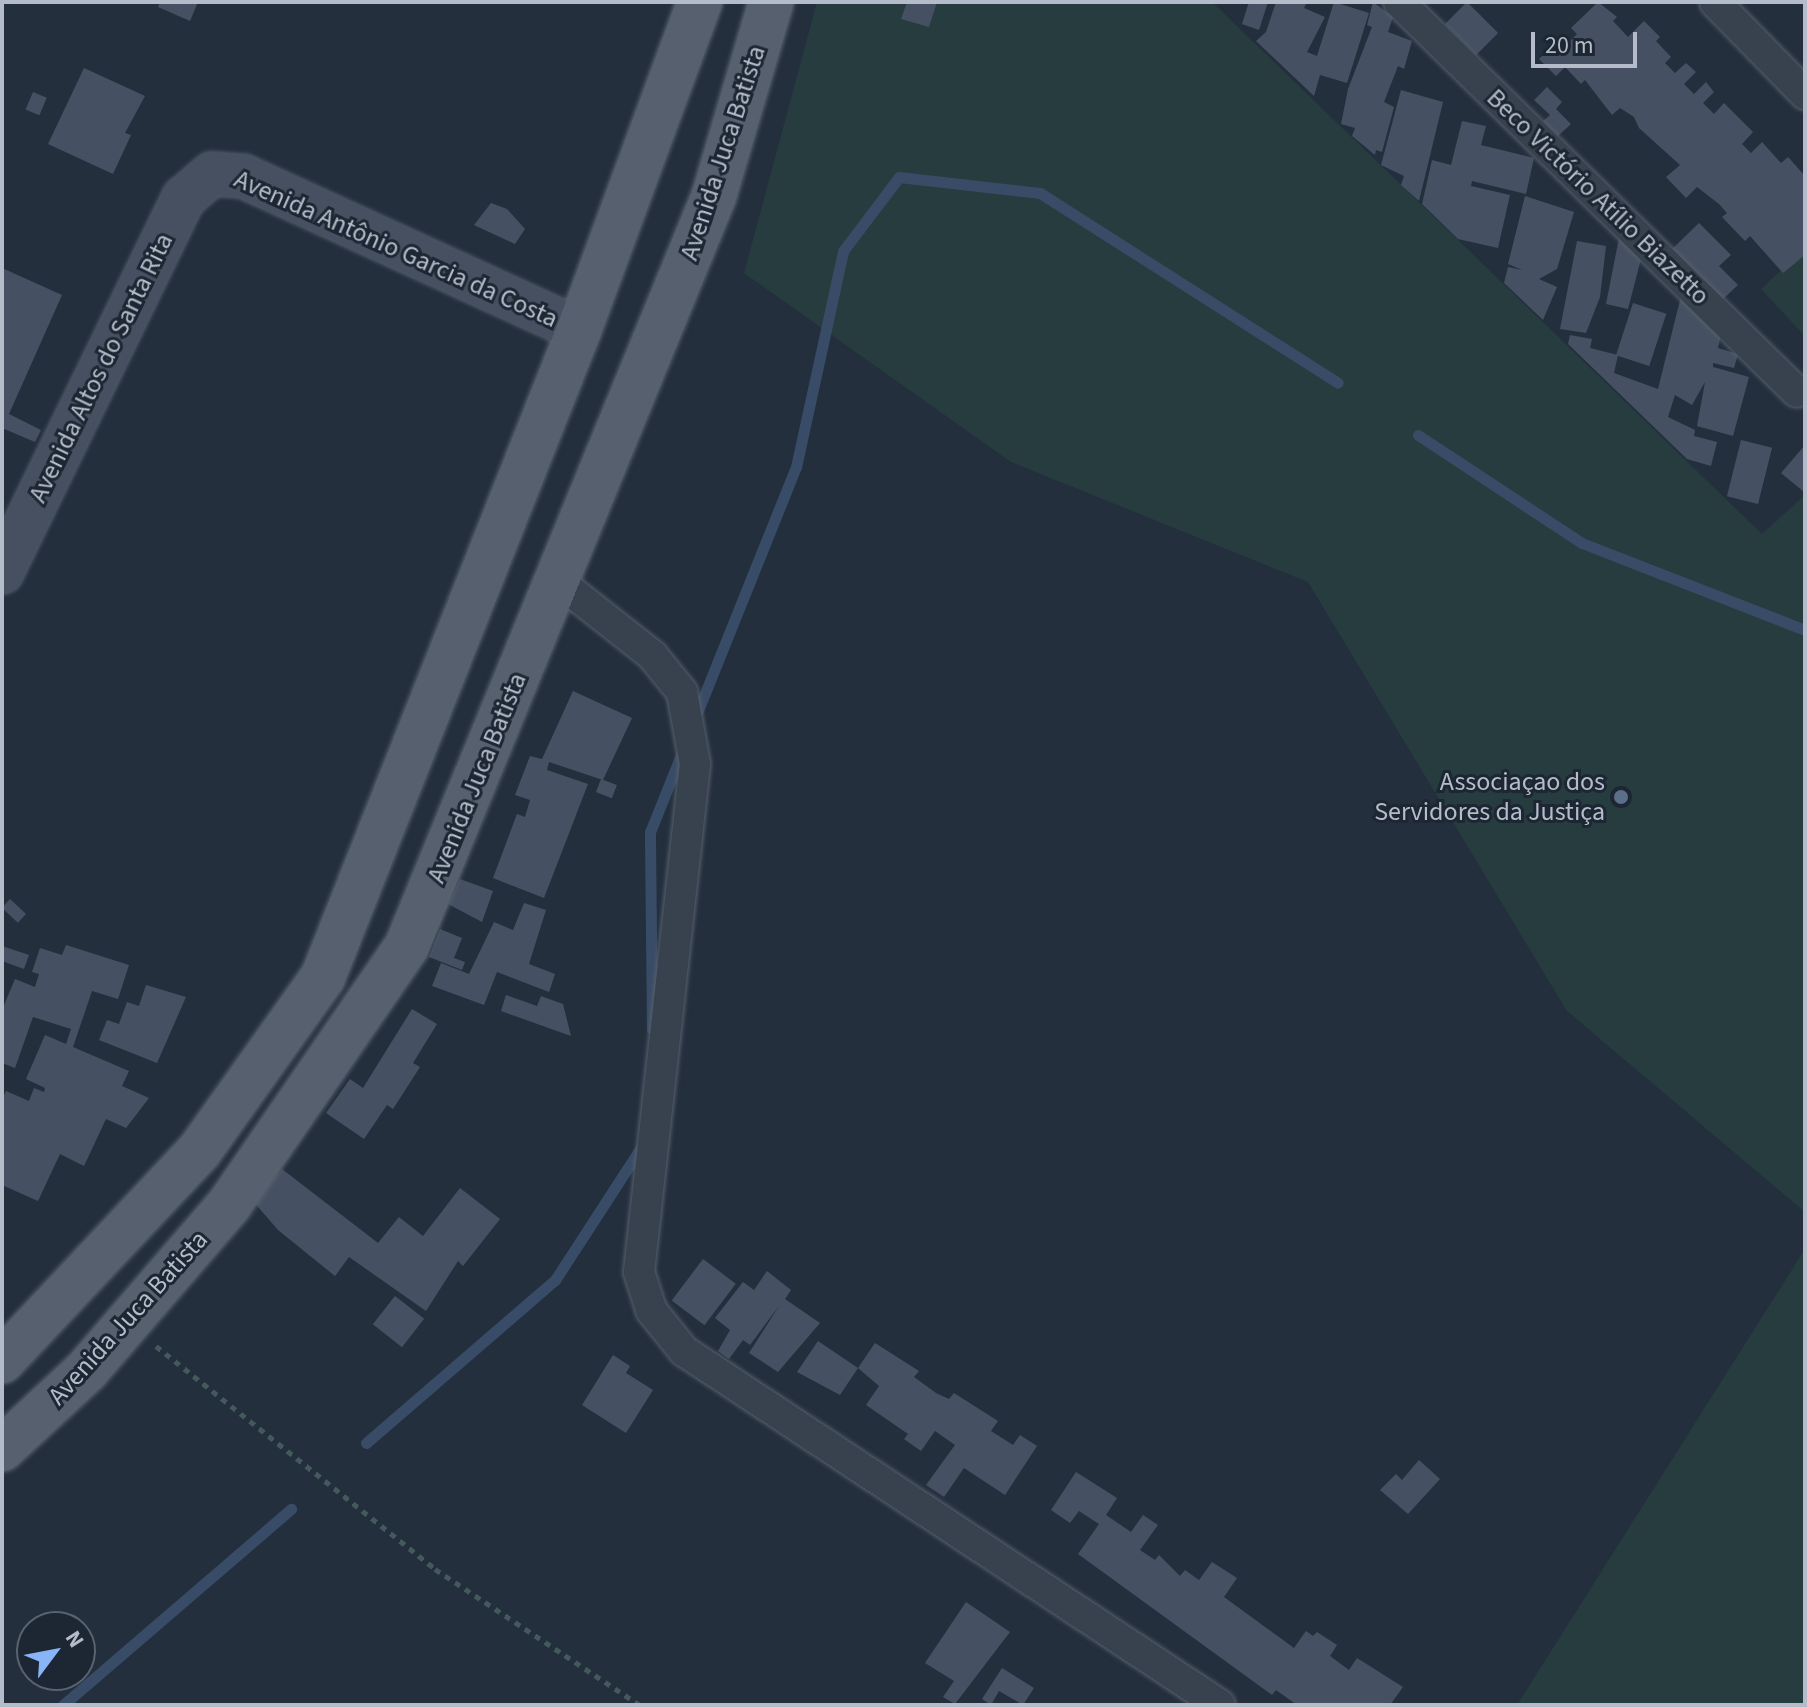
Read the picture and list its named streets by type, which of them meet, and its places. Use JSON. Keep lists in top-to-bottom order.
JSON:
{
  "streets": {
    "main road": ["Avenida Juca Batista"],
    "street": ["Beco Victório Atílio Biazetto", "Avenida Antônio Garcia da Costa", "Avenida Altos do Santa Rita"]
  },
  "crossings": [
    ["Avenida Antônio Garcia da Costa", "Avenida Altos do Santa Rita"]
  ],
  "places": ["Associaçao dos Servidores da Justiça"],
  "scale_bar": "20 m",
  "north": "top right"
}
